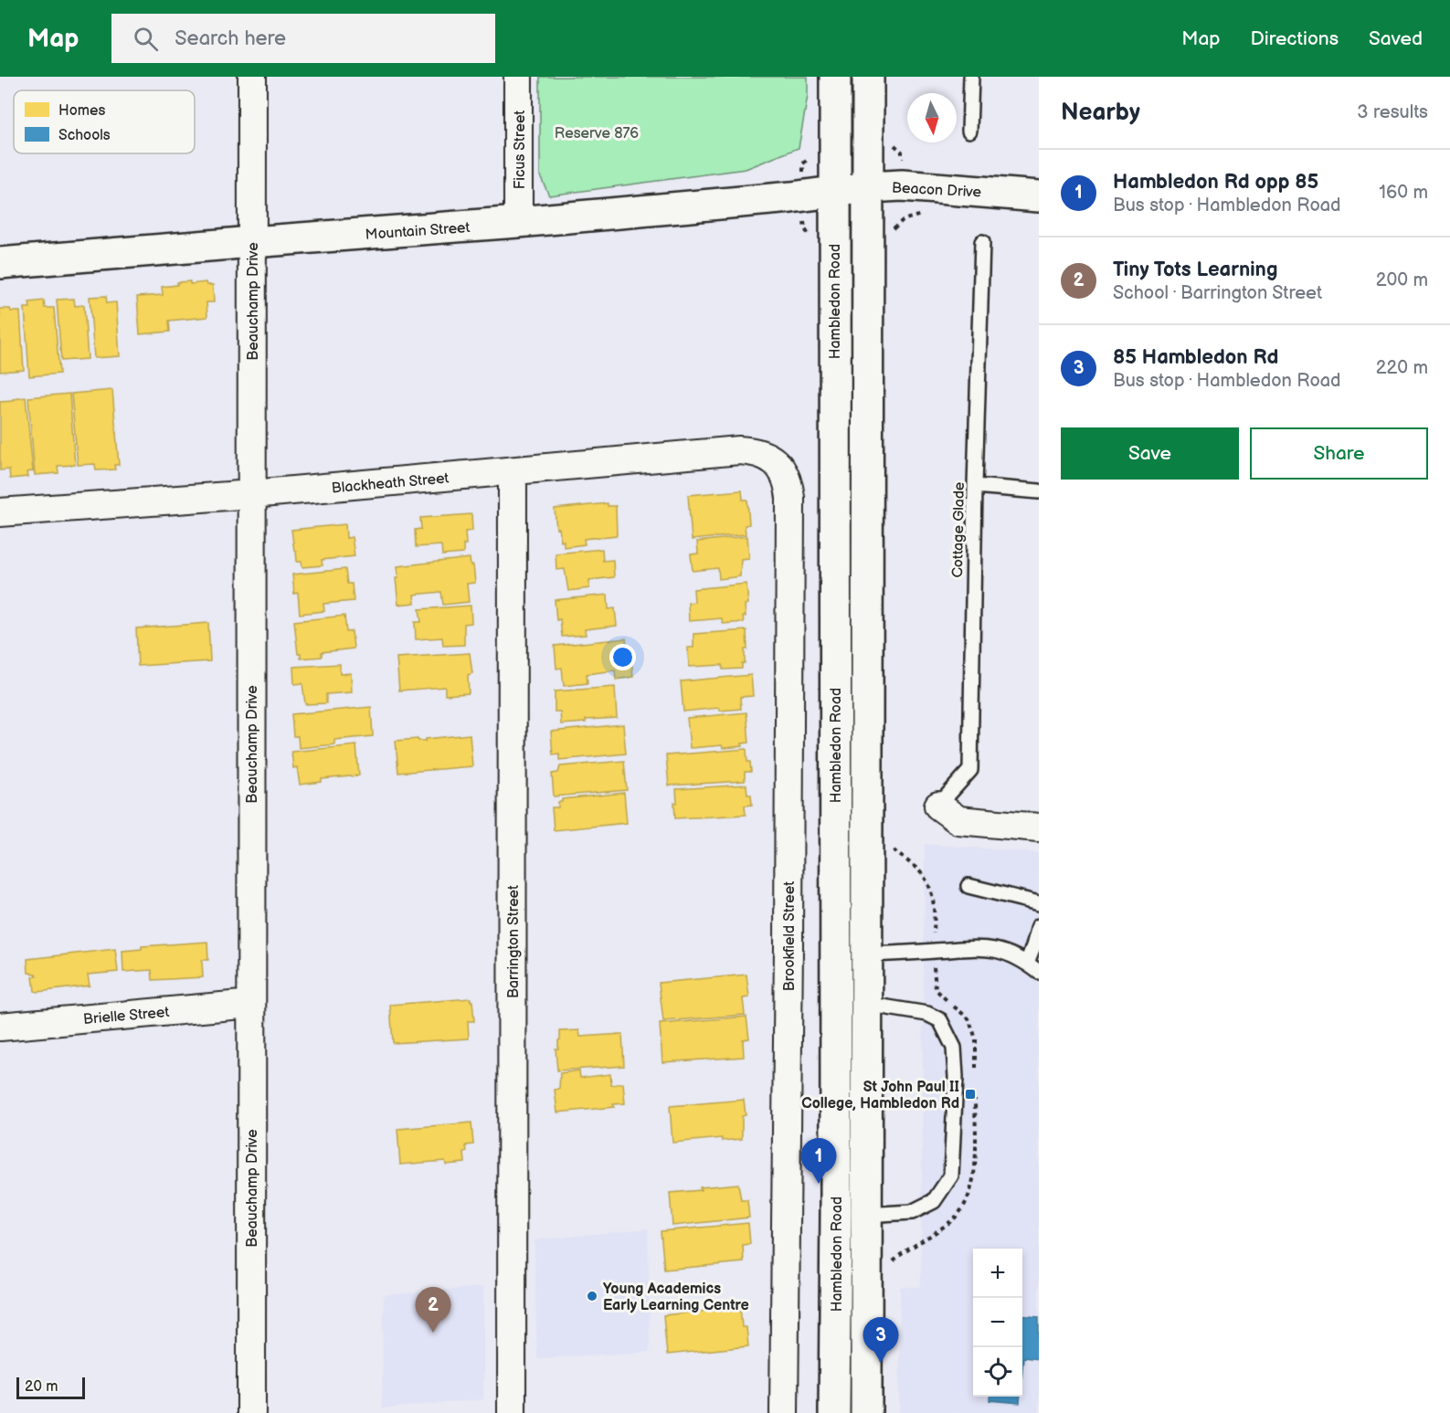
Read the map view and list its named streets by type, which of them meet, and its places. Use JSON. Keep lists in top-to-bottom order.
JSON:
{
  "streets": {
    "main road": ["Beacon Drive", "Mountain Street", "Hambledon Road"],
    "street": [
      "Ficus Street",
      "Beauchamp Drive",
      "Blackheath Street",
      "Brookfield Street",
      "Barrington Street",
      "Brielle Street"
    ],
    "lane": ["Cottage Glade"]
  },
  "crossings": [
    ["Ficus Street", "Mountain Street"],
    ["Beacon Drive", "Mountain Street"],
    ["Beacon Drive", "Hambledon Road"],
    ["Mountain Street", "Beauchamp Drive"],
    ["Mountain Street", "Hambledon Road"],
    ["Beauchamp Drive", "Blackheath Street"],
    ["Beauchamp Drive", "Brielle Street"],
    ["Blackheath Street", "Brookfield Street"],
    ["Blackheath Street", "Barrington Street"]
  ],
  "parks": ["Reserve 876"],
  "places": {
    "transit": ["St John Paul II College, Hambledon Rd"],
    "other": ["Young Academics Early Learning Centre"]
  },
  "legend": ["Homes", "Schools"],
  "scale_bar": "20 m",
  "north": "bottom",
  "page": {
    "header": "Map",
    "search": "Search here",
    "nav": ["Map", "Directions", "Saved"],
    "heading": ["Nearby", "3 results"],
    "list": [
      {
        "mark": "1",
        "name": "Hambledon Rd opp 85",
        "note": "Bus stop · Hambledon Road",
        "value": "160 m"
      },
      {
        "mark": "2",
        "name": "Tiny Tots Learning",
        "note": "School · Barrington Street",
        "value": "200 m"
      },
      {
        "mark": "3",
        "name": "85 Hambledon Rd",
        "note": "Bus stop · Hambledon Road",
        "value": "220 m"
      }
    ],
    "buttons": ["Save", "Share"],
    "pins": ["1", "2", "3"],
    "map_buttons": ["+", "−"],
    "scale": "20 m"
  }
}
